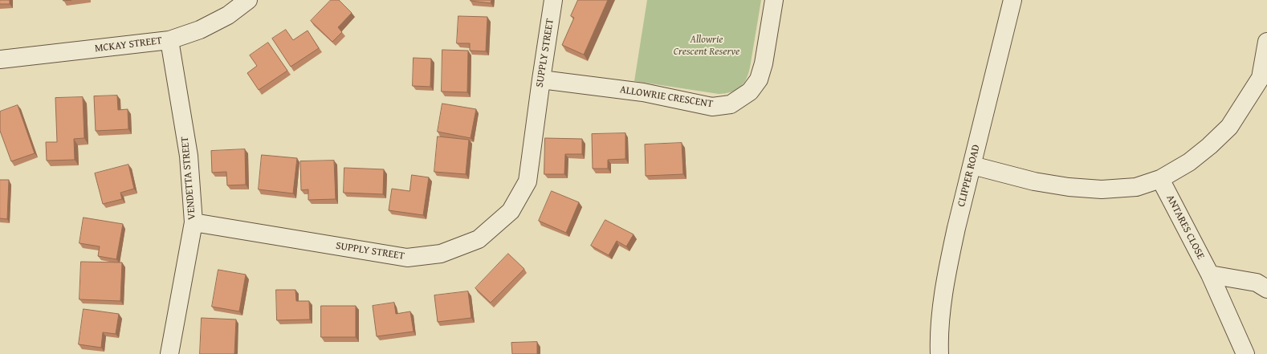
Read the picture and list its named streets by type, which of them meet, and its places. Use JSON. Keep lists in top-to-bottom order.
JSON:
{
  "streets": {
    "street": [
      "MCKAY STREET",
      "SUPPLY STREET",
      "ALLOWRIE CRESCENT",
      "CLIPPER ROAD",
      "VENDETTA STREET",
      "ANTARES CLOSE"
    ]
  },
  "crossings": [
    ["MCKAY STREET", "VENDETTA STREET"],
    ["SUPPLY STREET", "ALLOWRIE CRESCENT"],
    ["SUPPLY STREET", "VENDETTA STREET"]
  ],
  "parks": ["Allowrie Crescent Reserve"]
}
